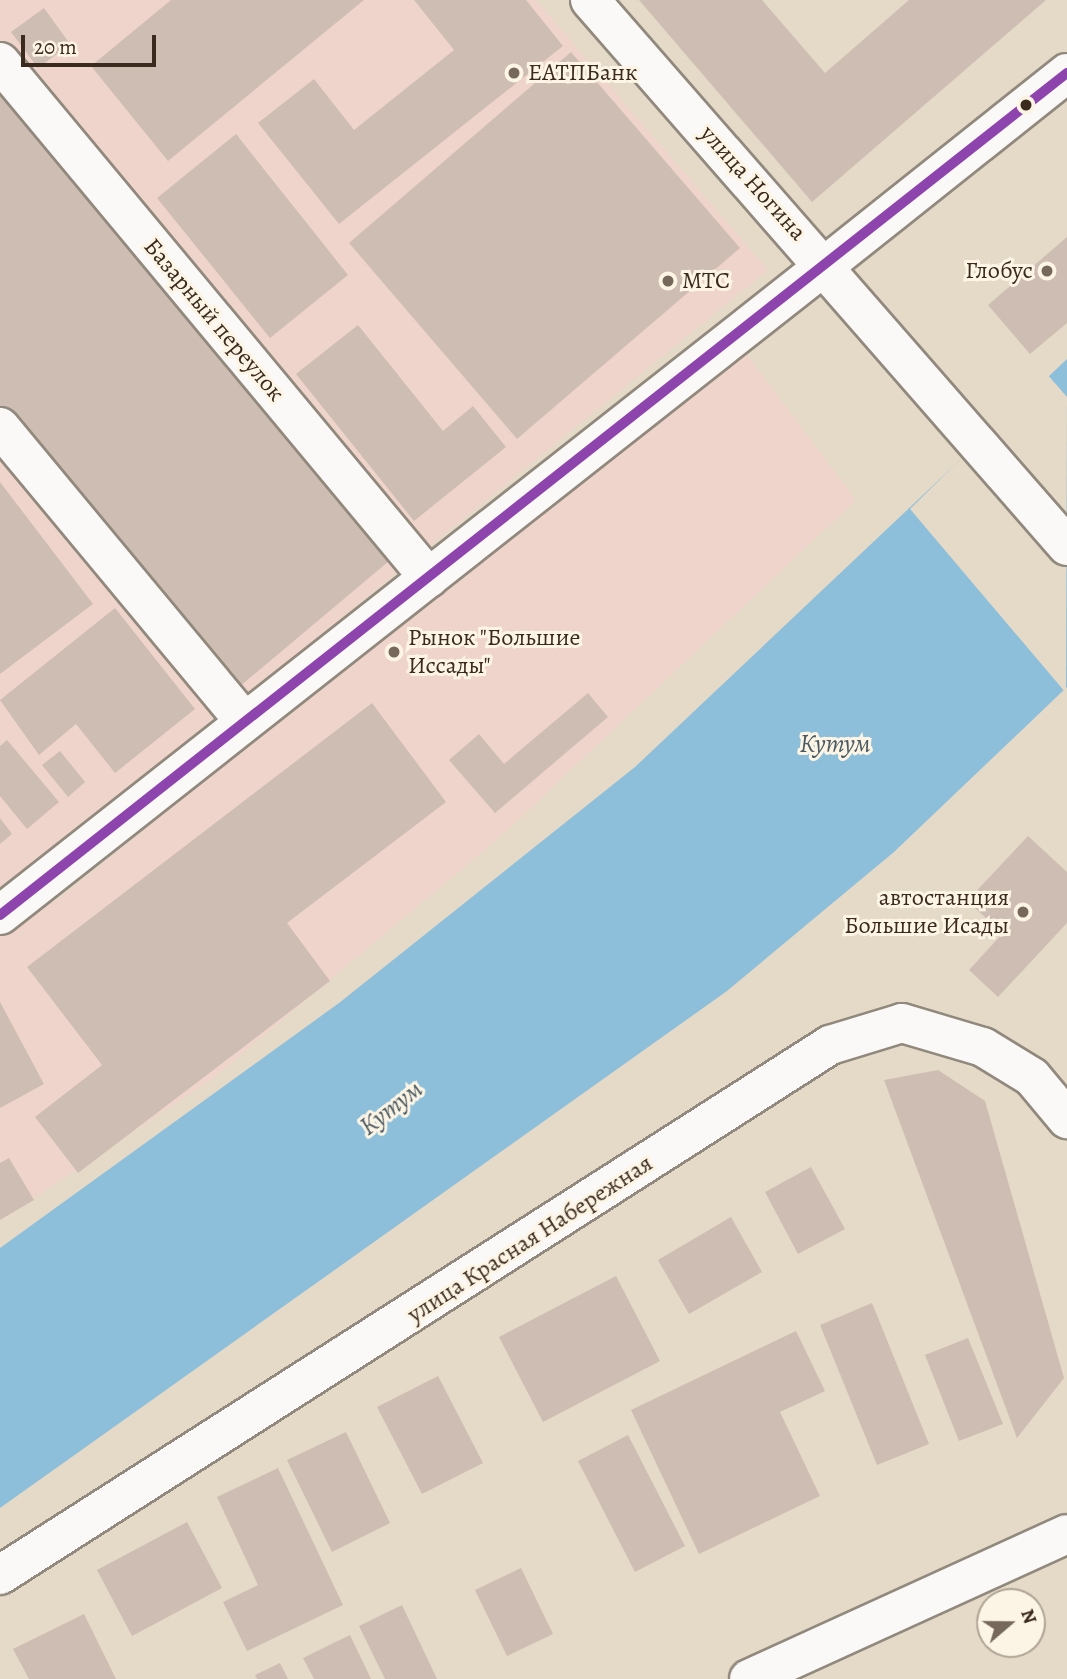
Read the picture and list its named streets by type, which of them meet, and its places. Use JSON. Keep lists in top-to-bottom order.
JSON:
{
  "streets": {
    "street": ["улица Ногина", "Базарный переулок", "улица Красная Набережная"]
  },
  "water": ["Кутум"],
  "places": [
    "ЕАТПБанк",
    "Глобус",
    "МТС",
    "Рынок \"Большие Иссады\"",
    "автостанция Большие Исады"
  ],
  "scale_bar": "20 m",
  "north": "right"
}
